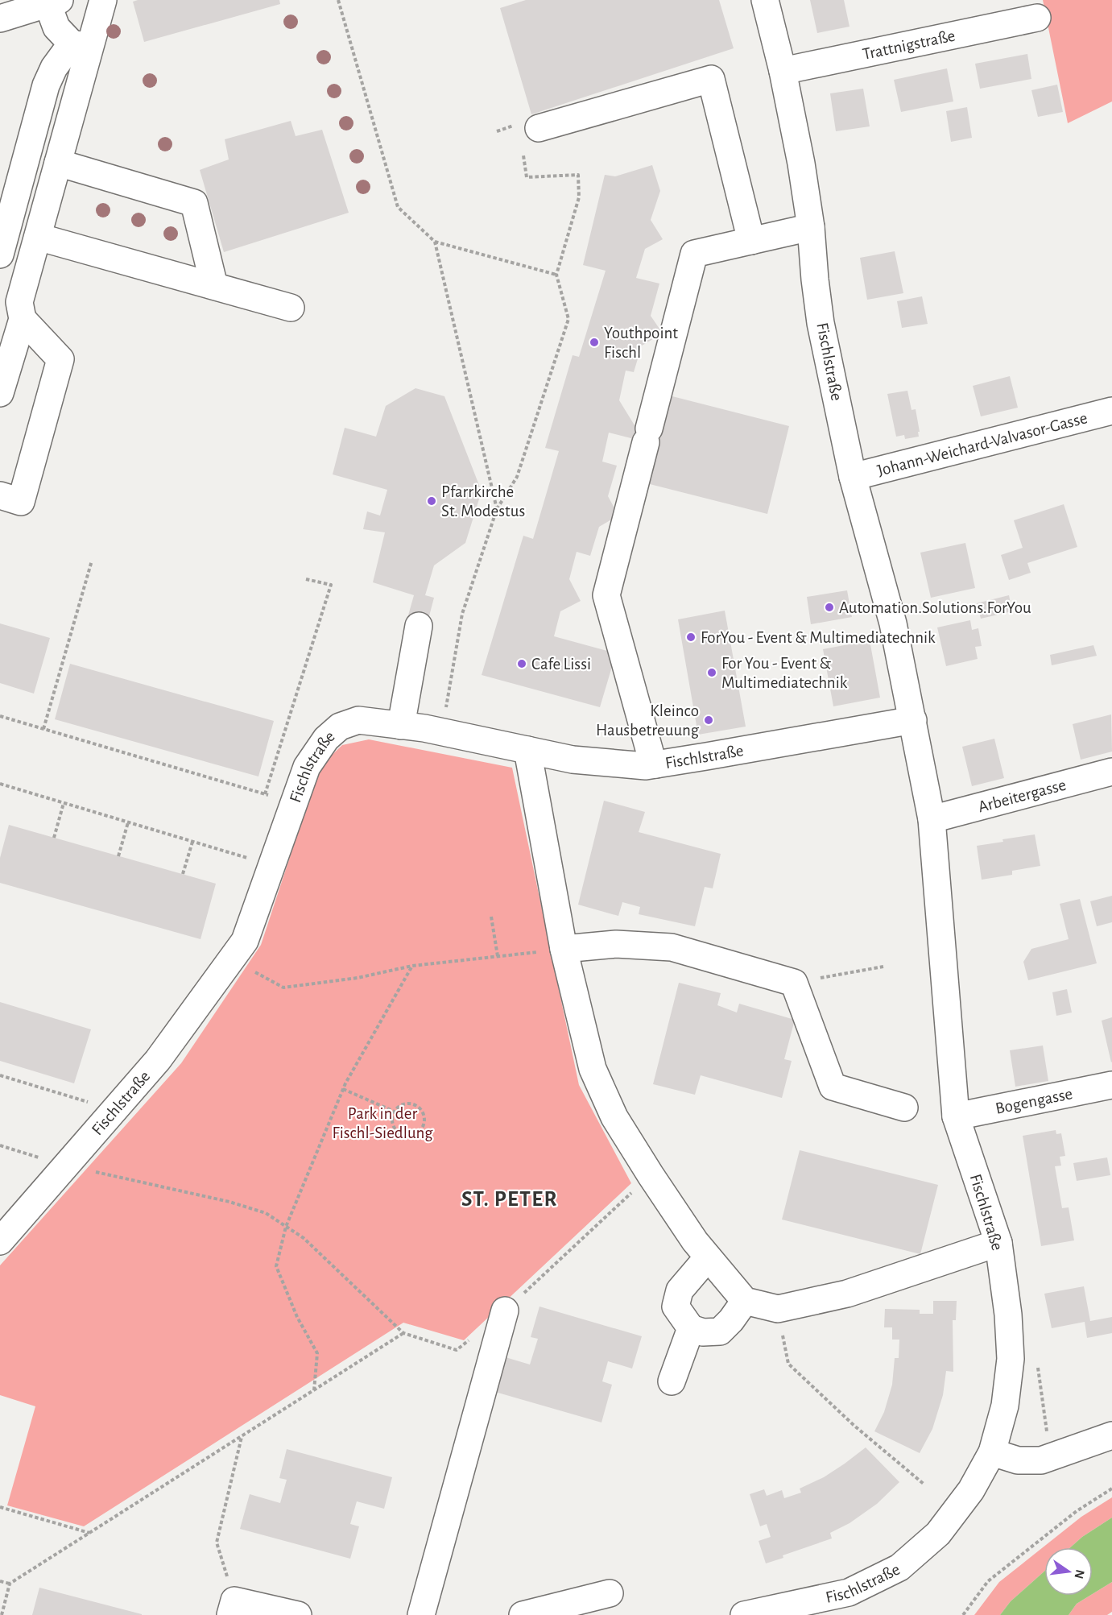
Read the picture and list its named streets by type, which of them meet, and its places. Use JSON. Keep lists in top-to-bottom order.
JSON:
{
  "streets": {
    "street": [
      "Trattnigstraße",
      "Fischlstraße",
      "Johann-Weichard-Valvasor-Gasse",
      "Arbeitergasse",
      "Bogengasse"
    ]
  },
  "crossings": [
    ["Trattnigstraße", "Fischlstraße"],
    ["Fischlstraße", "Johann-Weichard-Valvasor-Gasse"],
    ["Fischlstraße", "Arbeitergasse"],
    ["Fischlstraße", "Bogengasse"]
  ],
  "districts": ["ST. PETER"],
  "parks": ["Park in der Fischl-Siedlung"],
  "places": [
    "Youthpoint Fischl",
    "Pfarrkirche St. Modestus",
    "Automation.Solutions.ForYou",
    "ForYou - Event & Multimediatechnik",
    "Cafe Lissi",
    "For You - Event & Multimediatechnik",
    "Kleinco Hausbetreuung"
  ],
  "north": "right"
}
